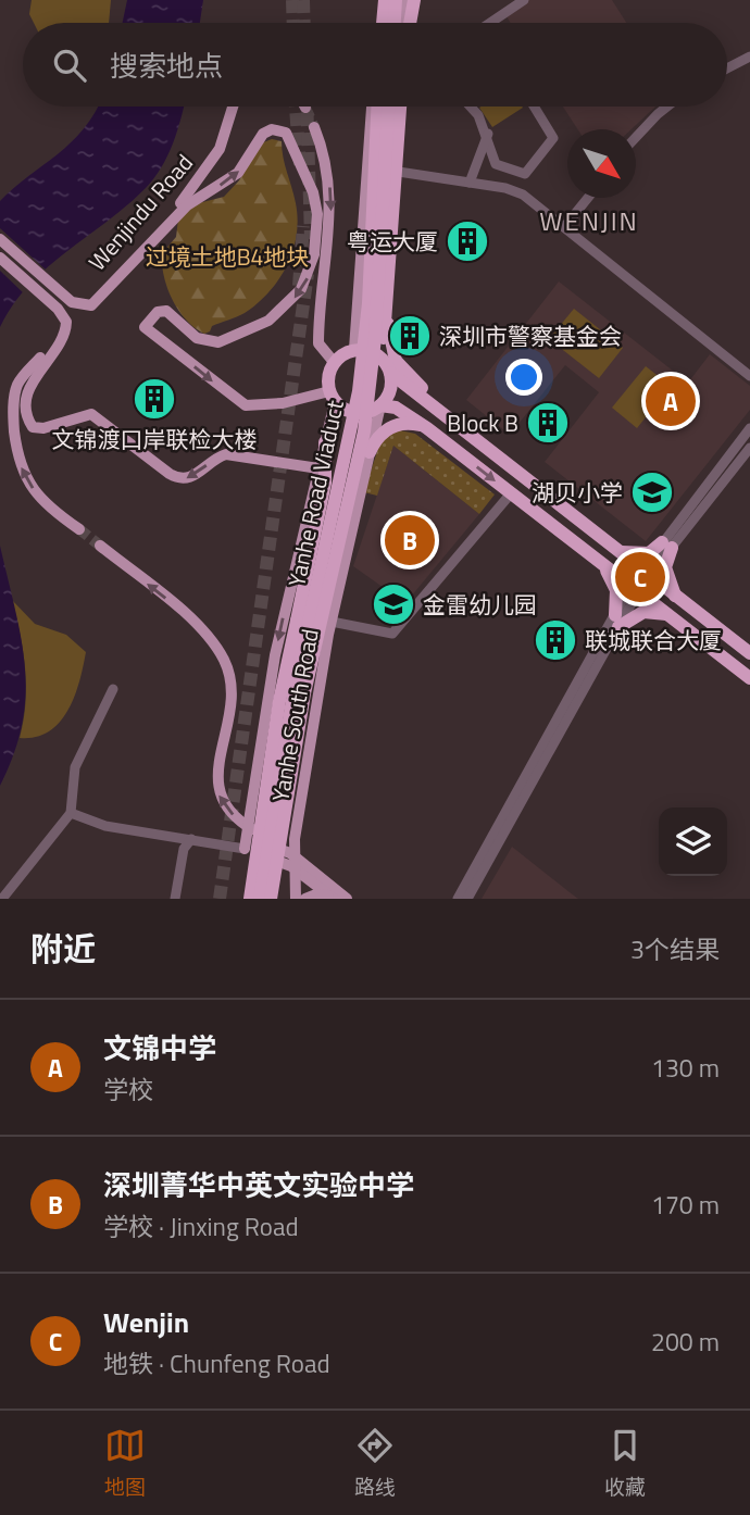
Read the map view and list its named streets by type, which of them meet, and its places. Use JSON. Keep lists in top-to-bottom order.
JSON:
{
  "streets": {
    "highway": ["Yanhe Road Viaduct"],
    "main road": ["Wenjindu Road", "Yanhe South Road"]
  },
  "crossings": [
    ["Wenjindu Road", "Yanhe South Road"]
  ],
  "districts": ["WENJIN"],
  "parks": ["过境土地B4地块"],
  "places": {
    "building": [
      "粤运大厦",
      "深圳市警察基金会",
      "文锦渡口岸联检大楼",
      "Block B",
      "联城联合大厦"
    ],
    "school or university": ["湖贝小学", "金雷幼儿园"]
  },
  "north": "bottom right",
  "page": {
    "search": "搜索地点",
    "pins": ["A", "B", "C"],
    "heading": ["附近", "3个结果"],
    "list": [
      {
        "mark": "A",
        "name": "文锦中学",
        "note": "学校",
        "value": "130 m"
      },
      {
        "mark": "B",
        "name": "深圳菁华中英文实验中学",
        "note": "学校 · Jinxing Road",
        "value": "170 m"
      },
      {
        "mark": "C",
        "name": "Wenjin",
        "note": "地铁 · Chunfeng Road",
        "value": "200 m"
      }
    ],
    "nav": ["地图", "路线", "收藏"]
  }
}
